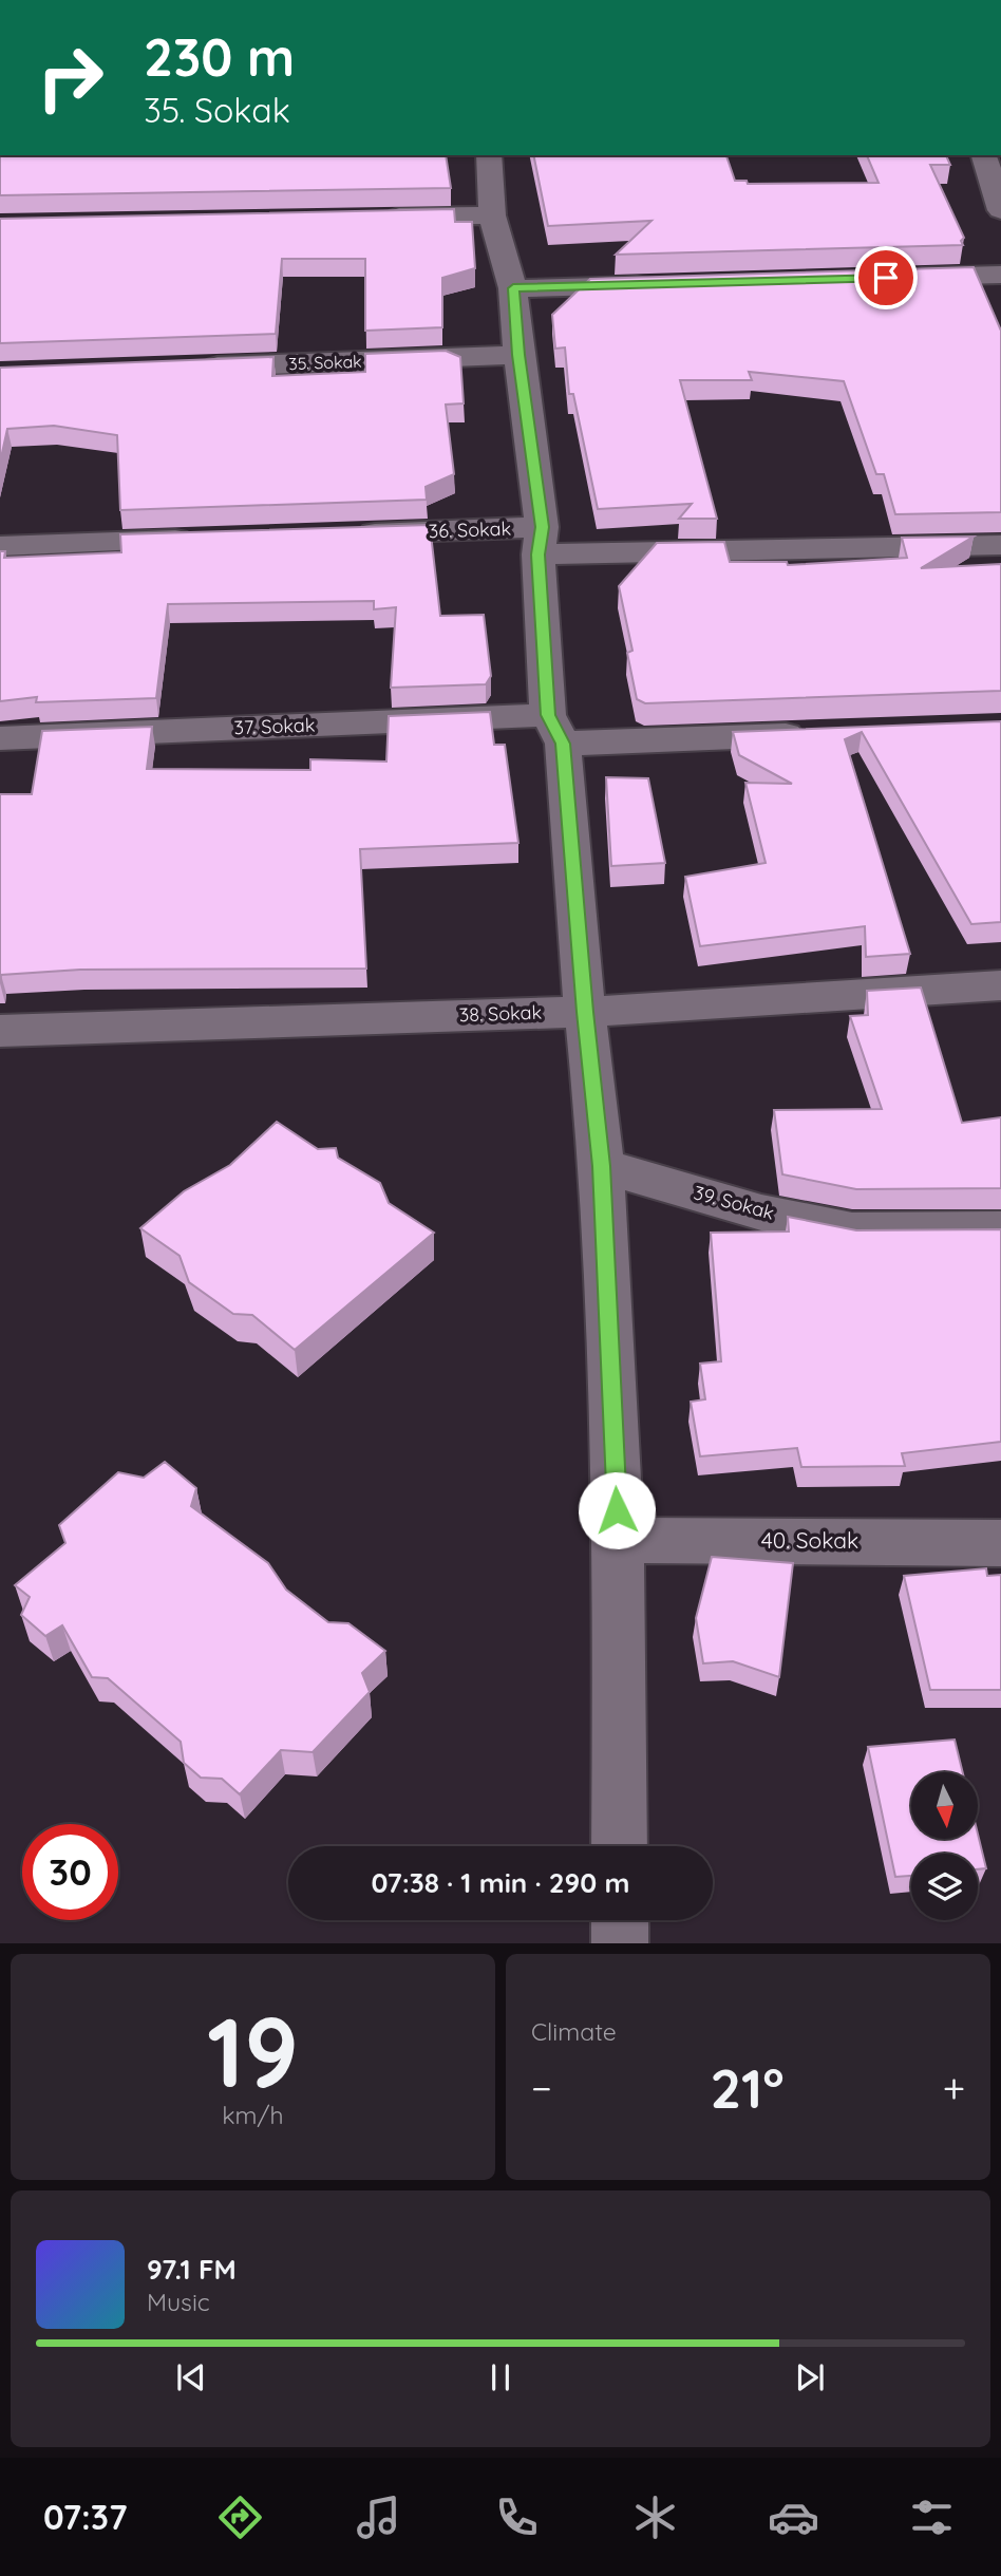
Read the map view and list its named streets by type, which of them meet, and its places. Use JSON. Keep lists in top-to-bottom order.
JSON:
{
  "streets": {
    "street": [
      "35. Sokak",
      "36. Sokak",
      "37. Sokak",
      "38. Sokak",
      "39. Sokak",
      "40. Sokak"
    ]
  },
  "north": "bottom",
  "page": {
    "turn": ["230 m", "35. Sokak"],
    "limit": "30",
    "trip": "07:38 · 1 min · 290 m",
    "tile": [
      ["19", "km/h"],
      "Climate"
    ],
    "heat": ["−", "21°", "+"],
    "song": ["97.1 FM", "Music"],
    "tabs": "07:37"
  }
}
